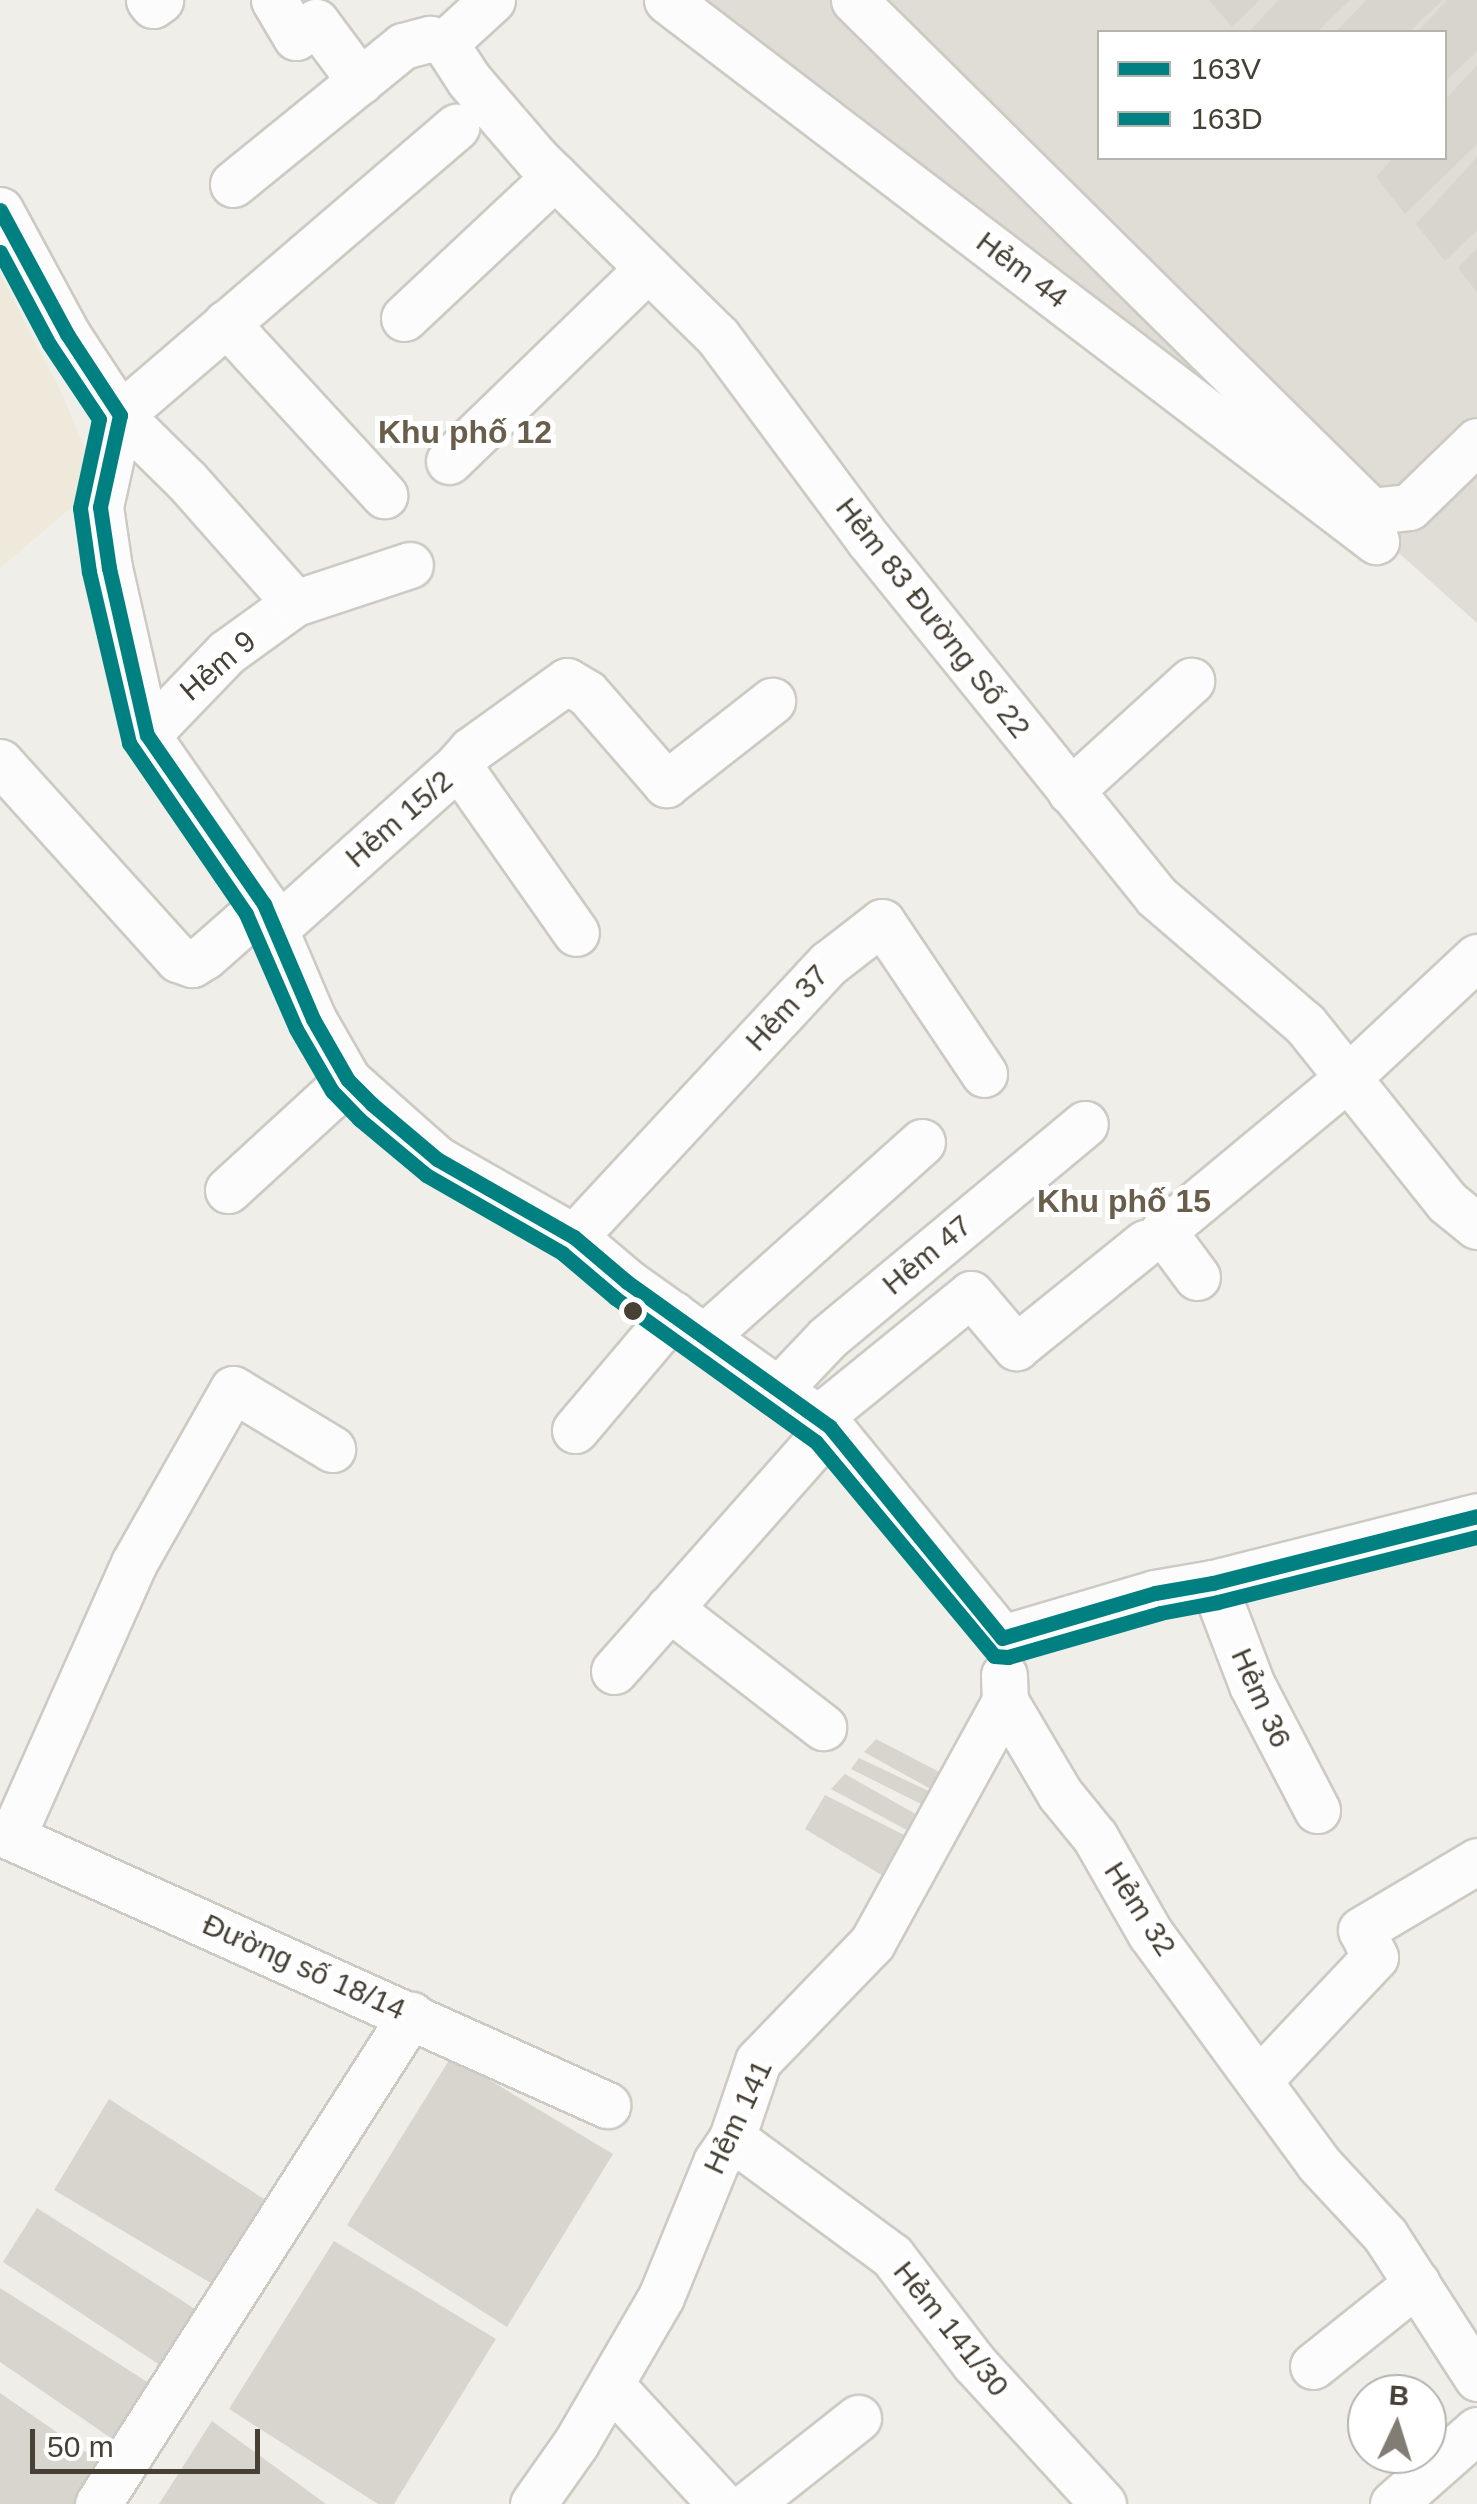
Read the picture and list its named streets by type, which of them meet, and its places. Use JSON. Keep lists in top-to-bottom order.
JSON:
{
  "streets": {
    "street": [
      "Hẻm 44",
      "Hẻm 83 Đường Số 22",
      "Hẻm 9",
      "Hẻm 15/2",
      "Hẻm 37",
      "Hẻm 47",
      "Hẻm 36",
      "Hẻm 32",
      "Đường số 18/14",
      "Hẻm 141",
      "Hẻm 141/30"
    ]
  },
  "crossings": [
    ["Hẻm 32", "Hẻm 141"],
    ["Hẻm 141", "Hẻm 141/30"]
  ],
  "districts": ["Khu phố 12", "Khu phố 15"],
  "lines": ["transit line 163V", "transit line 163D"],
  "legend": ["163V", "163D"],
  "scale_bar": "50 m",
  "north": "top"
}
